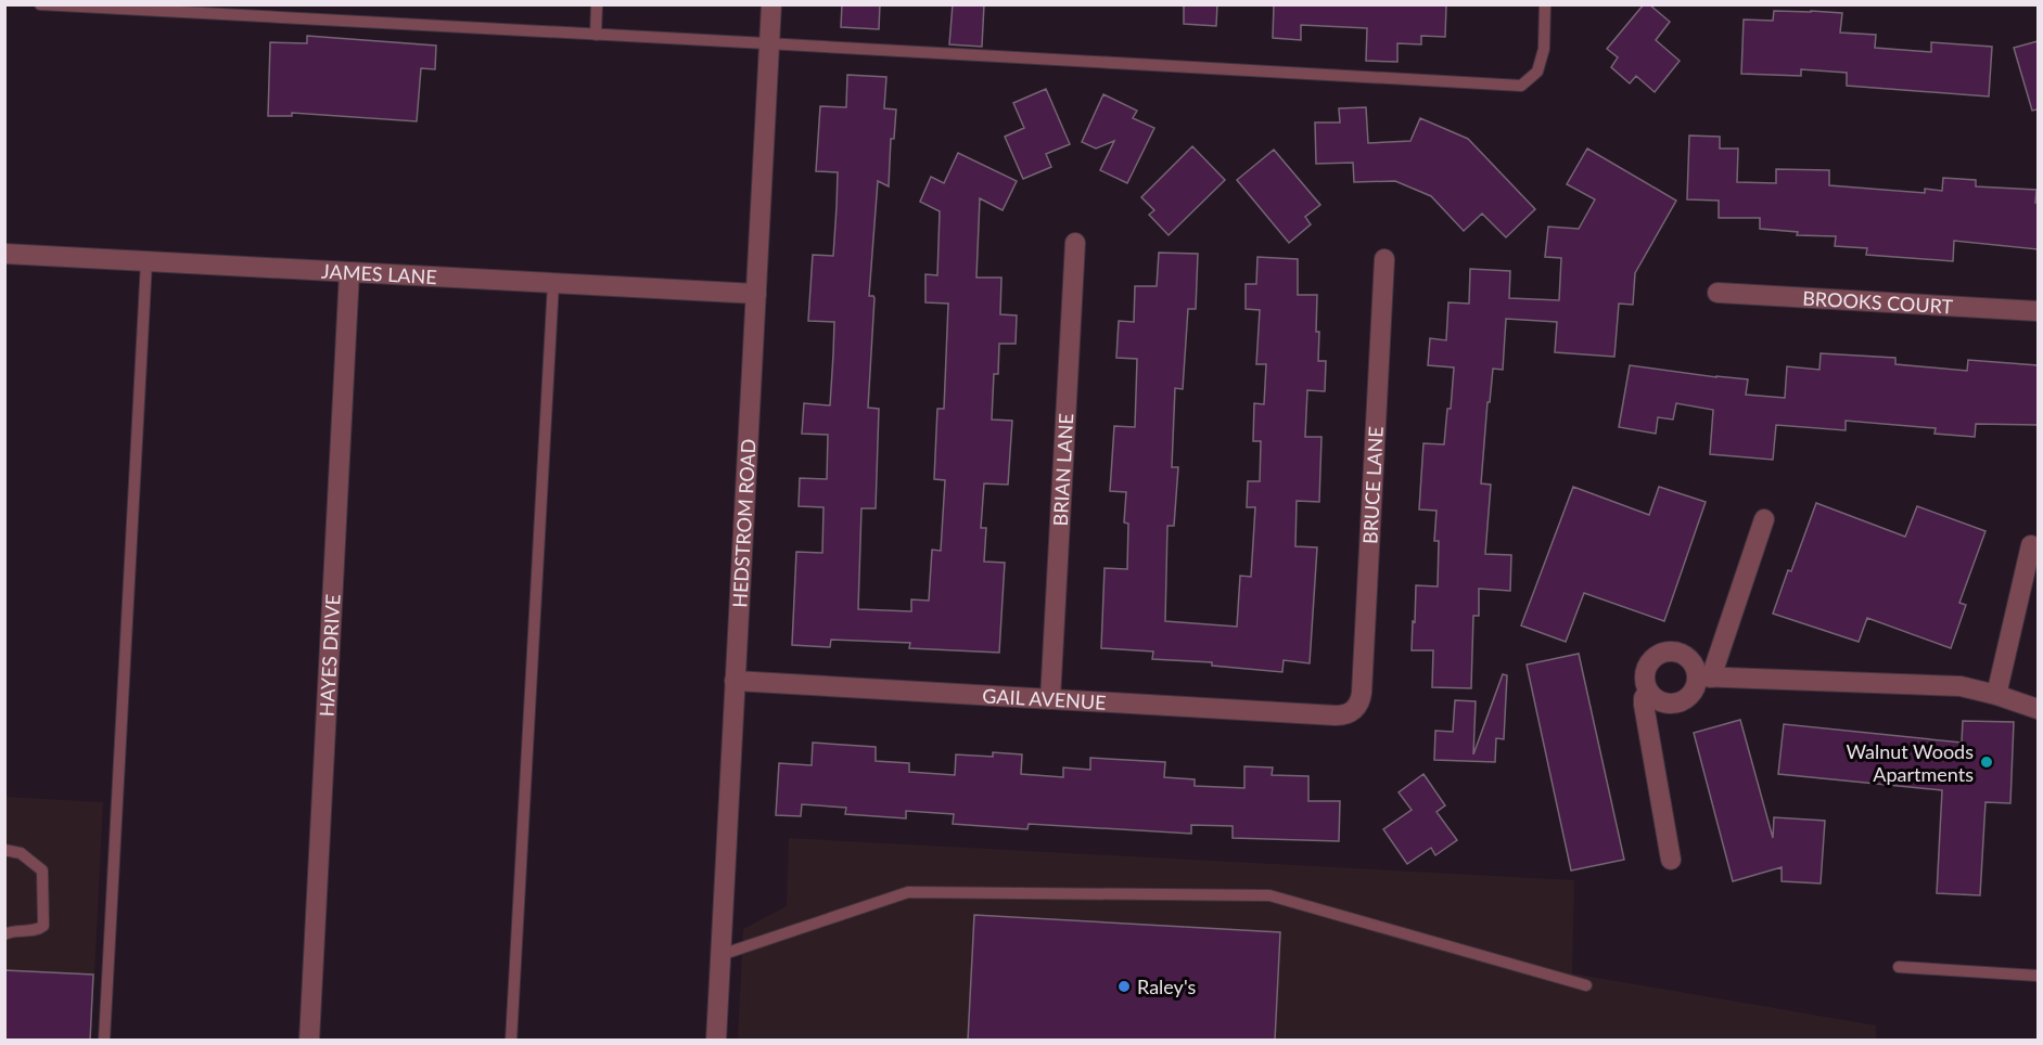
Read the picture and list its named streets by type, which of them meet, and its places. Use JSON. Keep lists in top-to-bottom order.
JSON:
{
  "streets": {
    "street": [
      "JAMES LANE",
      "BROOKS COURT",
      "BRIAN LANE",
      "BRUCE LANE",
      "HEDSTROM ROAD",
      "HAYES DRIVE",
      "GAIL AVENUE"
    ]
  },
  "crossings": [
    ["JAMES LANE", "HEDSTROM ROAD"],
    ["JAMES LANE", "HAYES DRIVE"],
    ["BRIAN LANE", "GAIL AVENUE"],
    ["BRUCE LANE", "GAIL AVENUE"],
    ["HEDSTROM ROAD", "GAIL AVENUE"]
  ],
  "places": ["Walnut Woods Apartments", "Raley's"]
}
